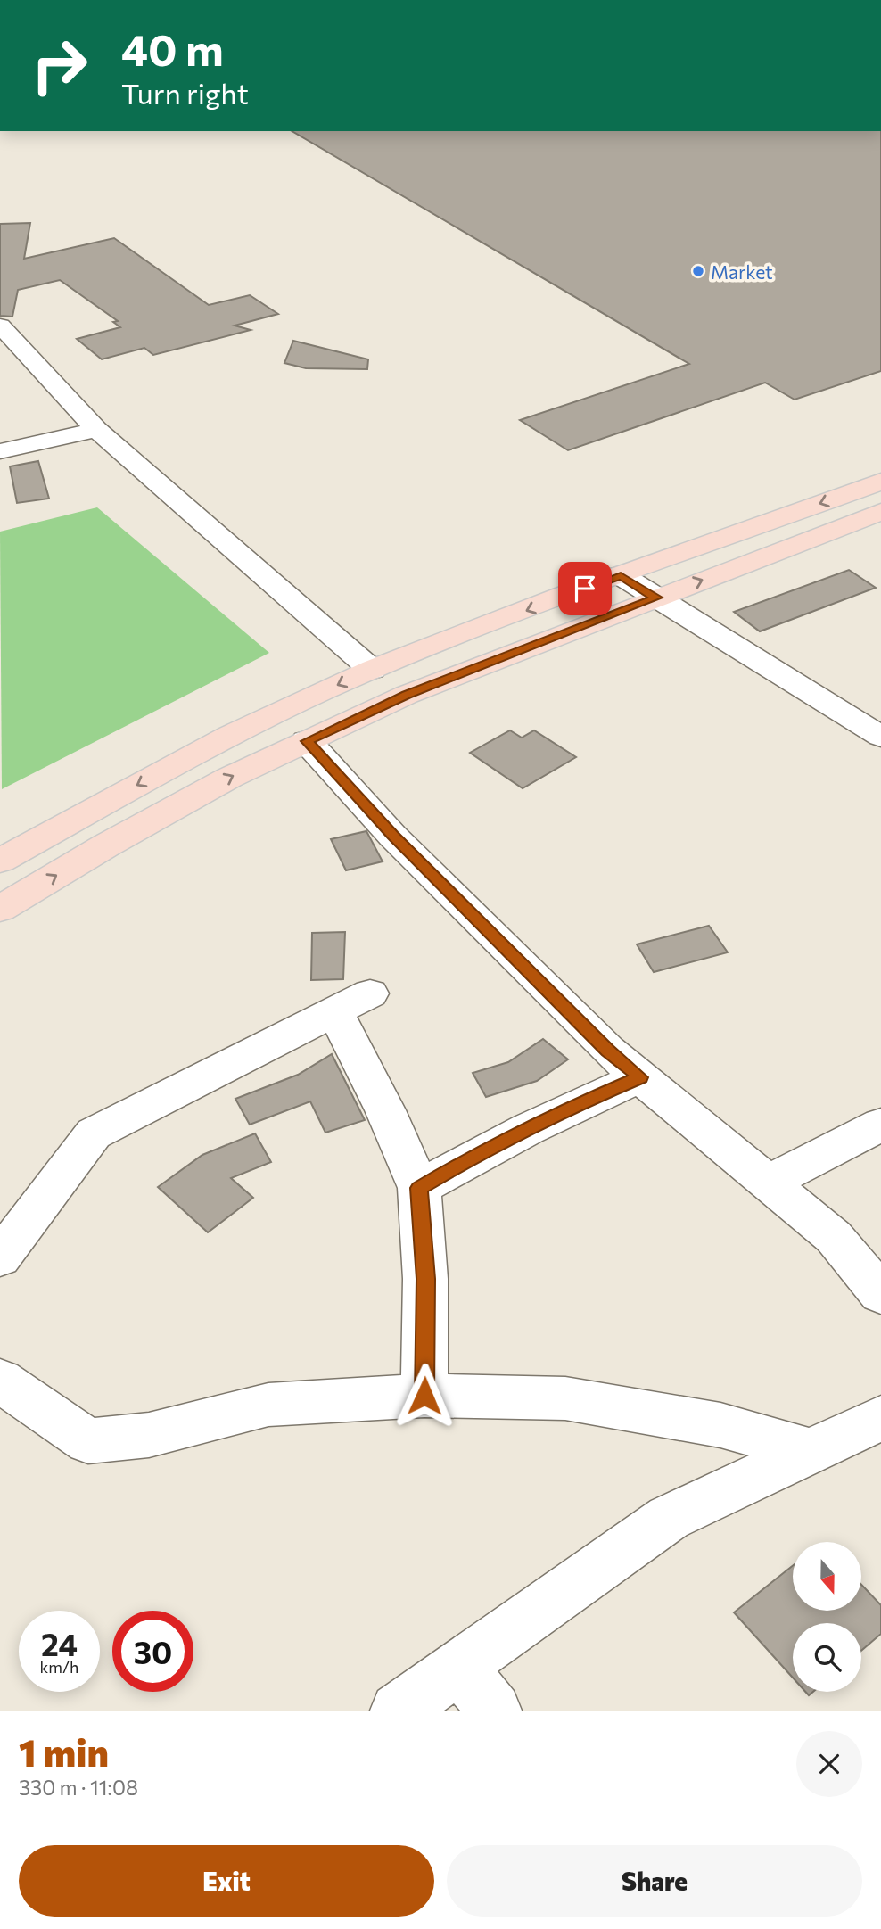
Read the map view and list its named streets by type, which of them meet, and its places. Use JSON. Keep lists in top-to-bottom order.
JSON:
{
  "places": ["Market"],
  "north": "bottom",
  "page": {
    "turn": ["40 m", "Turn right"],
    "speed": "24 km/h",
    "limit": "30",
    "heading": ["1 min", "330 m · 11:08"],
    "buttons": ["Exit", "Share"]
  }
}
